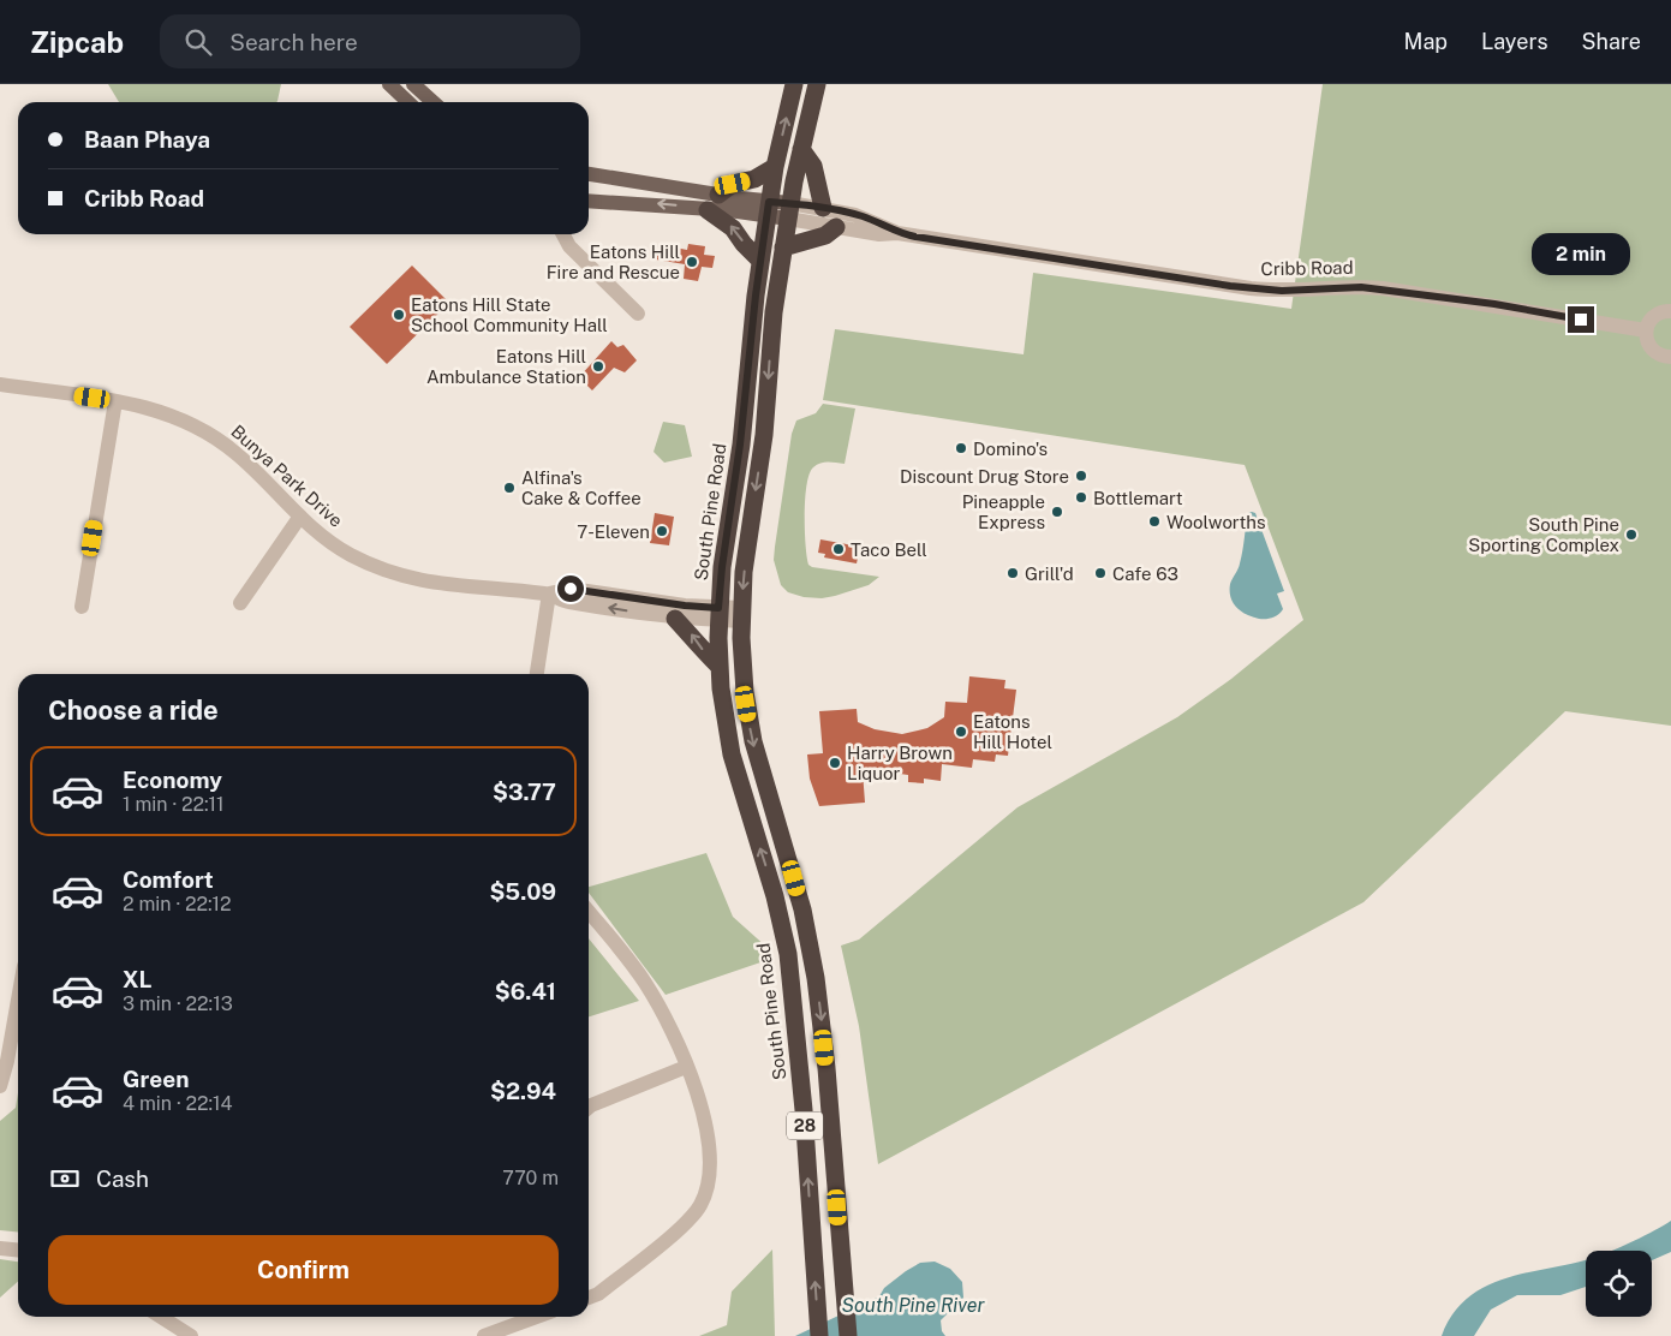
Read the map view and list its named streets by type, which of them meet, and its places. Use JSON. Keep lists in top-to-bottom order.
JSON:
{
  "streets": {
    "highway": ["South Pine Road", "28"],
    "main road": ["Cribb Road"],
    "street": ["Bunya Park Drive"]
  },
  "crossings": [
    ["Cribb Road", "South Pine Road"],
    ["Cribb Road", "28"],
    ["Bunya Park Drive", "South Pine Road"],
    ["Bunya Park Drive", "28"]
  ],
  "water": ["South Pine River"],
  "places": [
    "Eatons Hill Fire and Rescue",
    "Eatons Hill State School Community Hall",
    "Eatons Hill Ambulance Station",
    "Domino's",
    "Discount Drug Store",
    "Alfina's Cake & Coffee",
    "Bottlemart",
    "Pineapple Express",
    "Woolworths",
    "7-Eleven",
    "South Pine Sporting Complex",
    "Taco Bell",
    "Grill'd",
    "Cafe 63",
    "Eatons Hill Hotel",
    "Harry Brown Liquor"
  ],
  "page": {
    "header": "Zipcab",
    "search": "Search here",
    "nav": ["Map", "Layers", "Share"],
    "banner": ["Baan Phaya", "Cribb Road"],
    "bubble": "2 min",
    "heading": "Choose a ride",
    "list": [
      {
        "name": "Economy",
        "note": "1 min · 22:11",
        "value": "$3.77"
      },
      {
        "name": "Comfort",
        "note": "2 min · 22:12",
        "value": "$5.09"
      },
      {
        "name": "XL",
        "note": "3 min · 22:13",
        "value": "$6.41"
      },
      {
        "name": "Green",
        "note": "4 min · 22:14",
        "value": "$2.94"
      }
    ],
    "pay": ["Cash", "770 m"],
    "buttons": "Confirm"
  }
}
